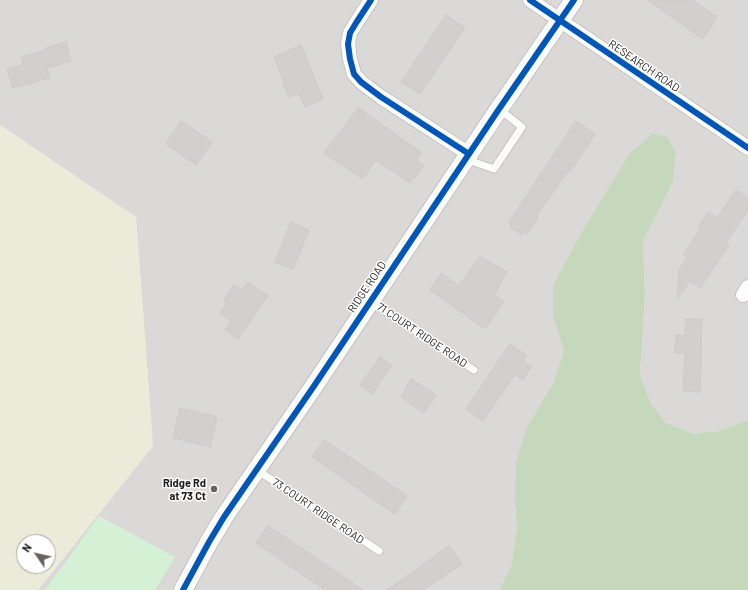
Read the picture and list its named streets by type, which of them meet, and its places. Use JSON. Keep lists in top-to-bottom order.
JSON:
{
  "streets": {
    "street": ["RESEARCH ROAD", "RIDGE ROAD"],
    "lane": ["71 COURT RIDGE ROAD", "73 COURT RIDGE ROAD"]
  },
  "crossings": [
    ["RESEARCH ROAD", "RIDGE ROAD"],
    ["RIDGE ROAD", "71 COURT RIDGE ROAD"],
    ["RIDGE ROAD", "73 COURT RIDGE ROAD"]
  ],
  "places": ["Ridge Rd at 73 Ct"],
  "north": "top left"
}
